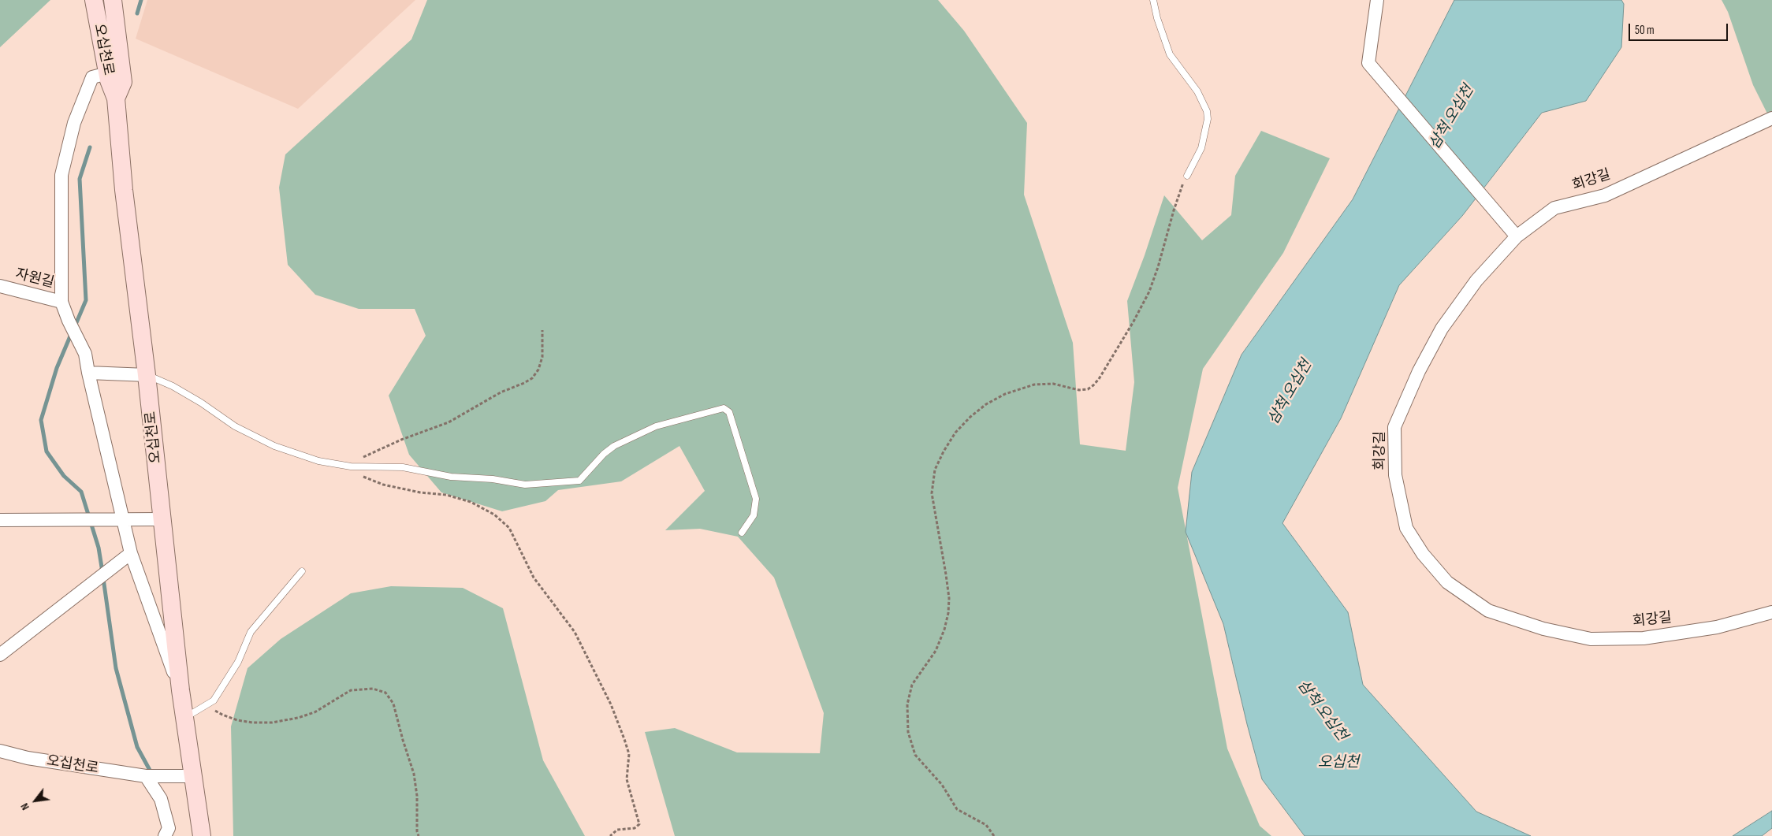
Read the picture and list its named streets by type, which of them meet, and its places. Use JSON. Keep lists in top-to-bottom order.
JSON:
{
  "streets": {
    "street": ["오십천로", "회강길", "자원길"]
  },
  "water": ["삼척 오십천", "오십천"],
  "scale_bar": "50 m",
  "north": "bottom left"
}
